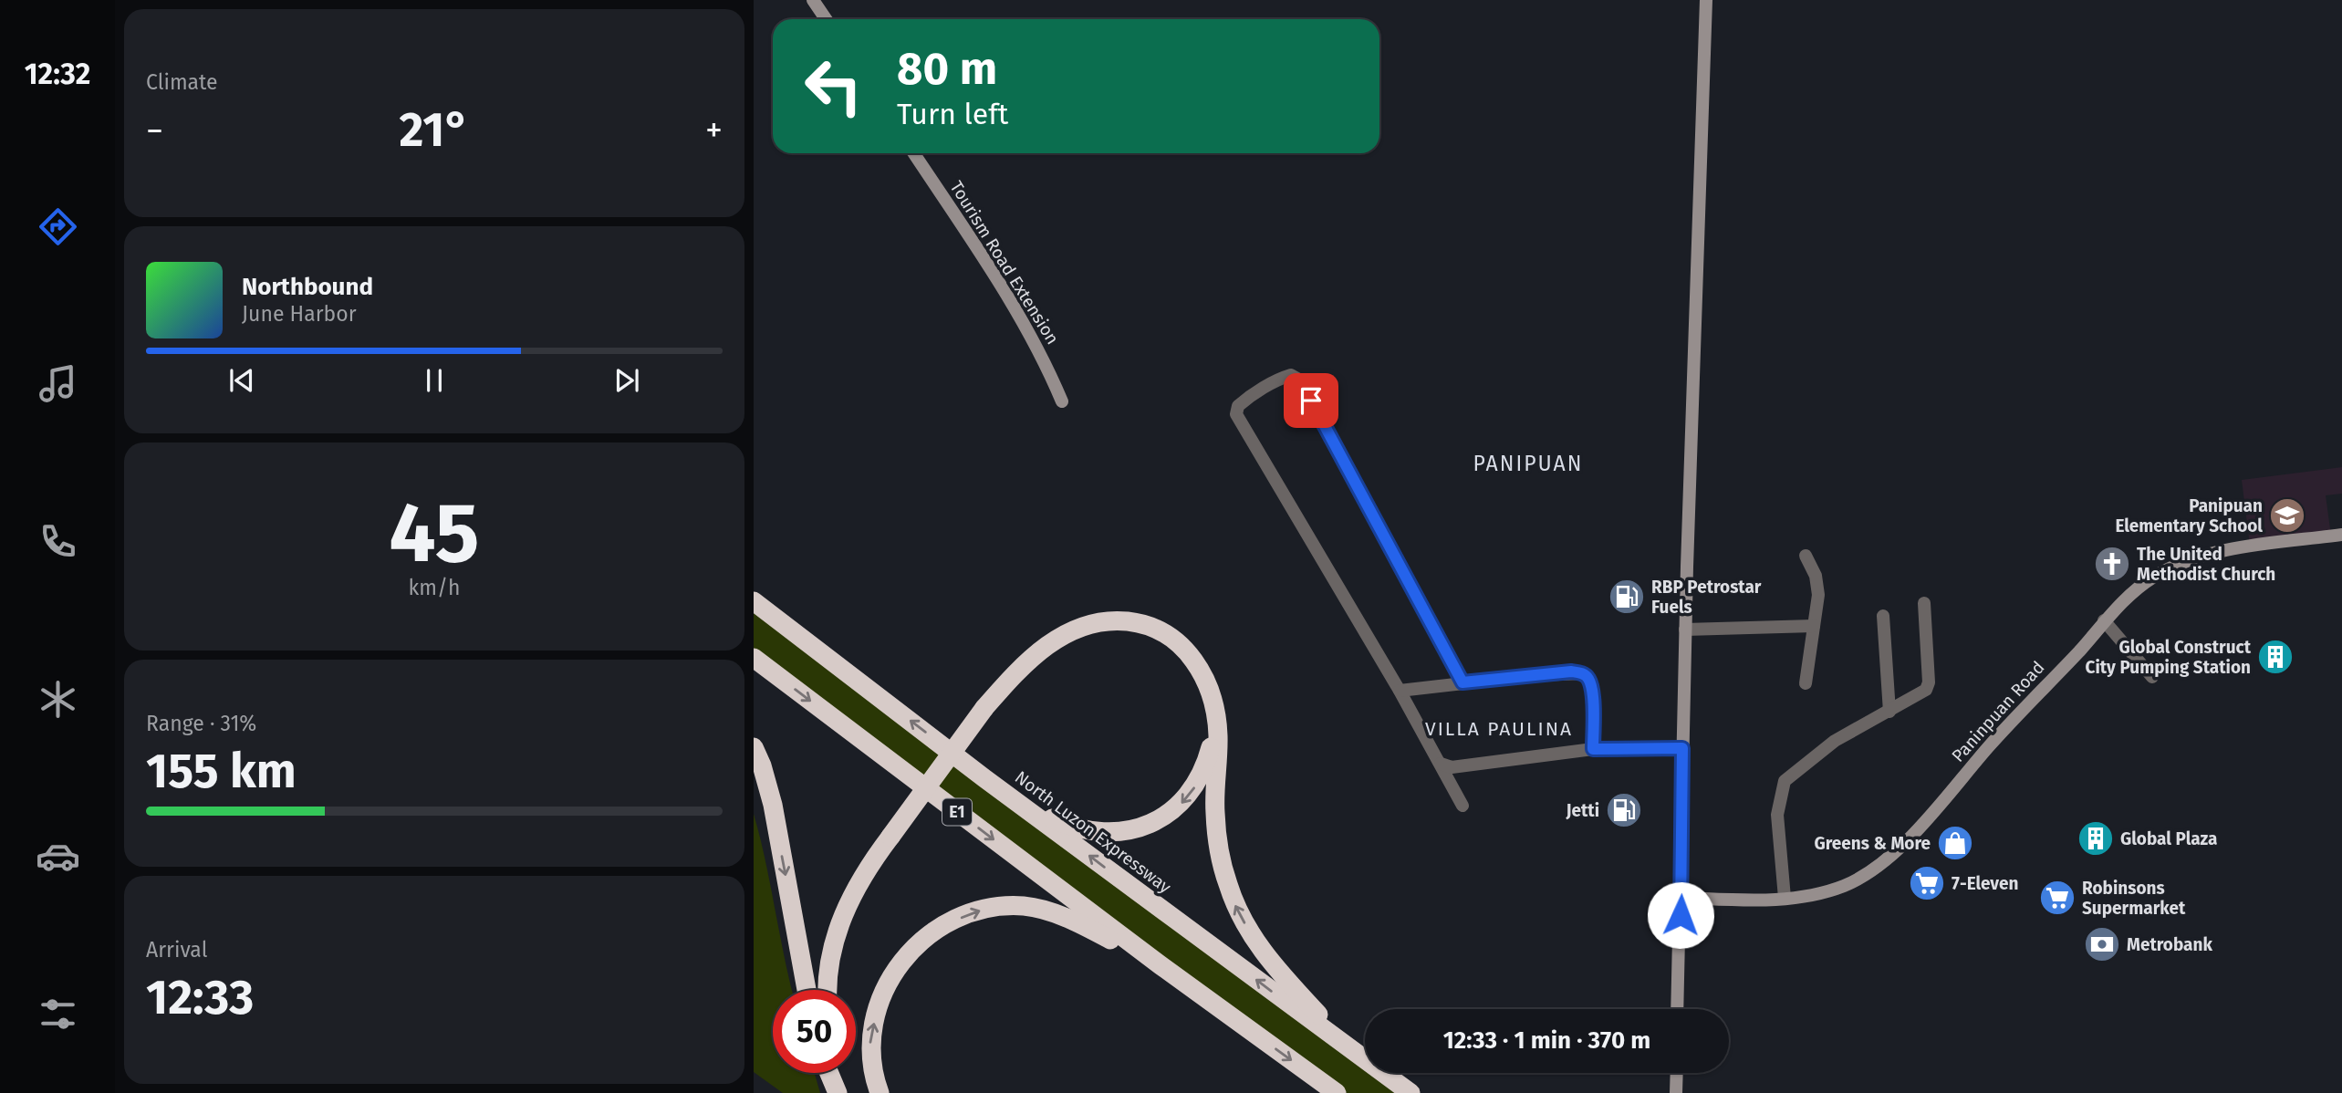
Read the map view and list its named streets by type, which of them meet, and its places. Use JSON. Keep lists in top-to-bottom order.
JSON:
{
  "streets": {
    "highway": ["E1", "North Luzon Expressway"],
    "main road": ["Tourism Road Extension", "Paninpuan Road"]
  },
  "districts": ["PANIPUAN", "VILLA PAULINA"],
  "places": {
    "school or university": ["Panipuan Elementary School"],
    "church": ["The United Methodist Church"],
    "fuel station": ["RBP Petrostar Fuels", "Jetti"],
    "building": ["Global Construct City Pumping Station", "Global Plaza"],
    "shop": ["Greens & More"],
    "supermarket": ["7-Eleven", "Robinsons Supermarket"],
    "bank": ["Metrobank"]
  },
  "page": {
    "tabs": "12:32",
    "tile": [
      "Climate",
      ["45", "km/h"],
      ["Range · 31%", "155 km"],
      ["Arrival", "12:33"]
    ],
    "turn": ["80 m", "Turn left"],
    "heat": ["−", "21°", "+"],
    "song": ["Northbound", "June Harbor"],
    "limit": "50",
    "trip": "12:33 · 1 min · 370 m"
  }
}
